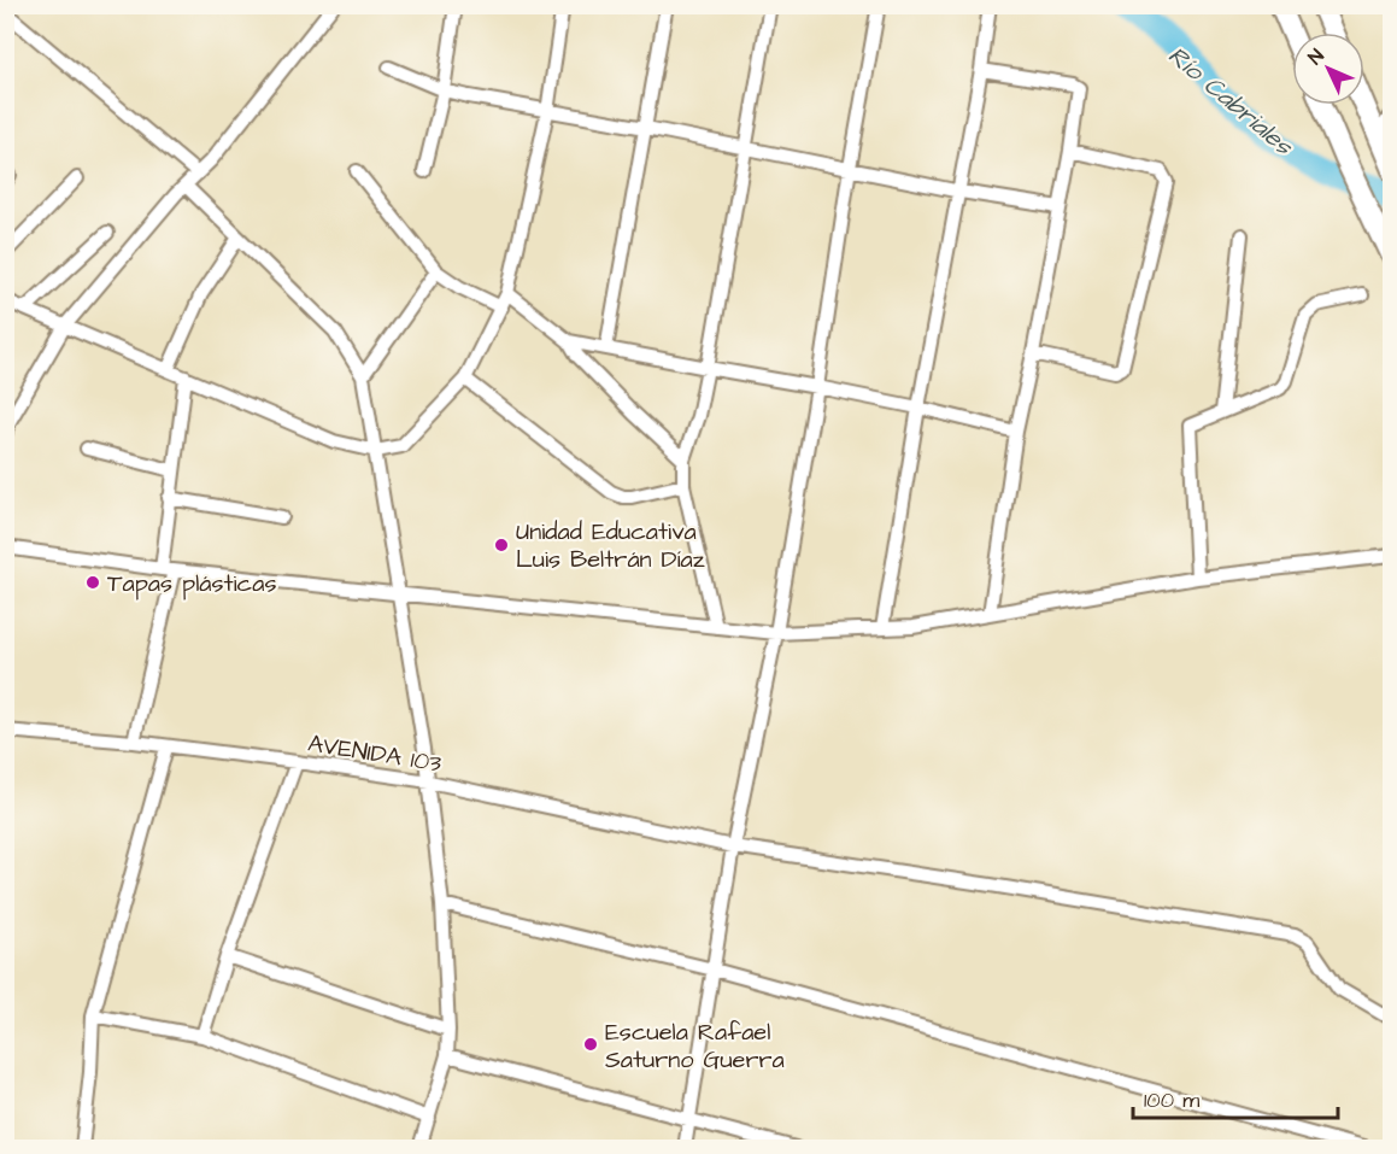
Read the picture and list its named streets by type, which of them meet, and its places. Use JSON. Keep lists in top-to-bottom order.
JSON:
{
  "streets": {
    "street": ["AVENIDA 103"]
  },
  "water": ["Río Cabriales"],
  "places": ["Unidad Educativa Luis Beltrán Díaz", "Tapas plásticas", "Escuela Rafael Saturno Guerra"],
  "scale_bar": "100 m",
  "north": "top left"
}
